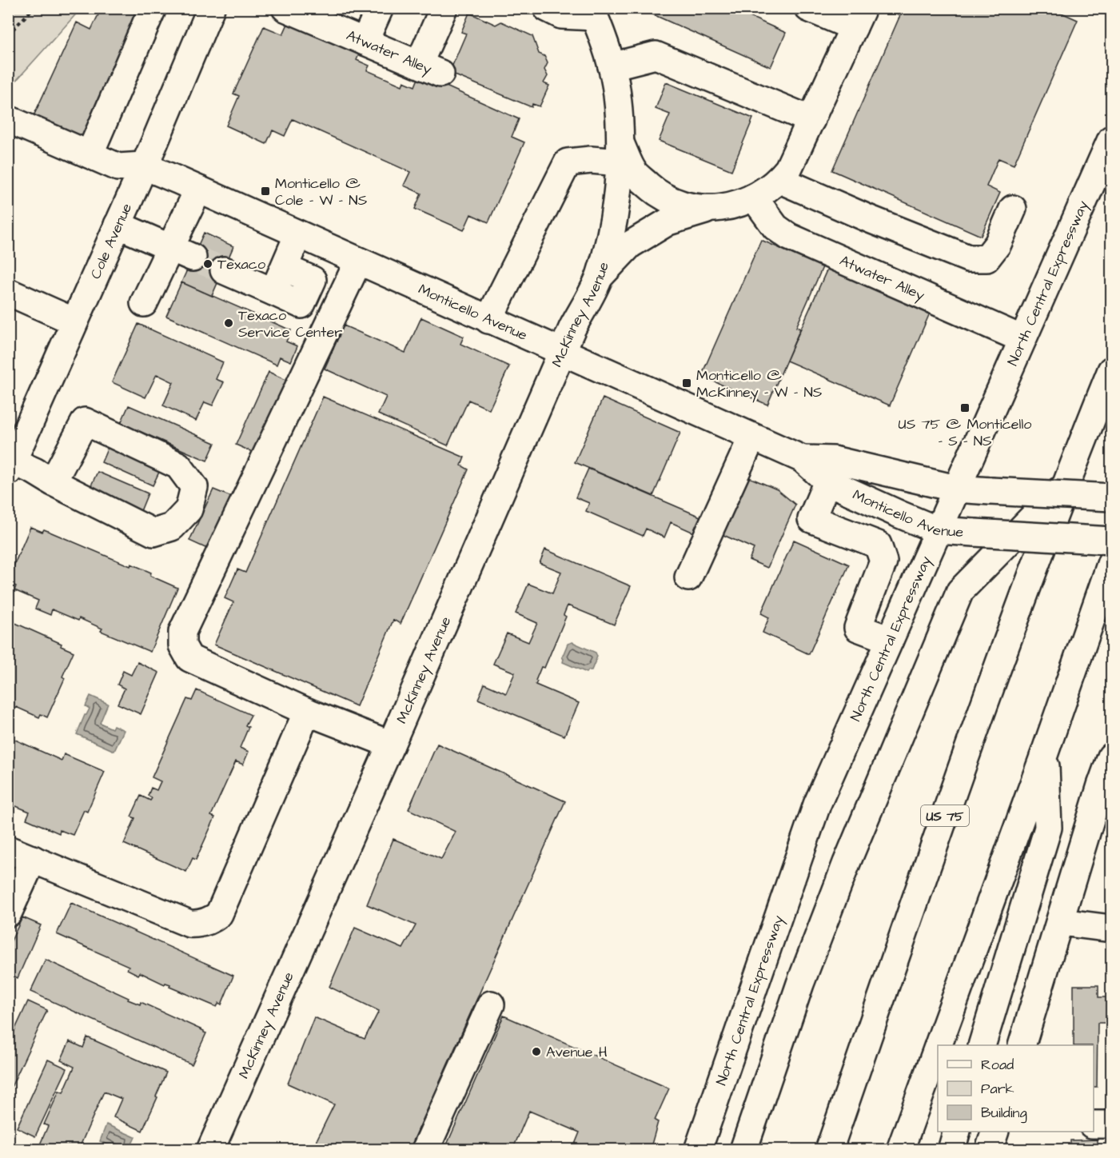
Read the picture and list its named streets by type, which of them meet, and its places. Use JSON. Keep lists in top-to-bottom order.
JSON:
{
  "streets": {
    "main road": [
      "Atwater Alley",
      "Cole Avenue",
      "North Central Expressway",
      "Monticello Avenue",
      "McKinney Avenue",
      "US 75"
    ]
  },
  "crossings": [
    ["Atwater Alley", "North Central Expressway"],
    ["Cole Avenue", "Monticello Avenue"],
    ["North Central Expressway", "Monticello Avenue"],
    ["Monticello Avenue", "McKinney Avenue"]
  ],
  "places": {
    "transit": ["Monticello @ Cole - W - NS", "Monticello @ McKinney - W - NS", "US 75 @ Monticello - S - NS"],
    "other": ["Texaco", "Texaco Service Center", "Avenue H"]
  },
  "legend": ["Road", "Park", "Building"]
}
